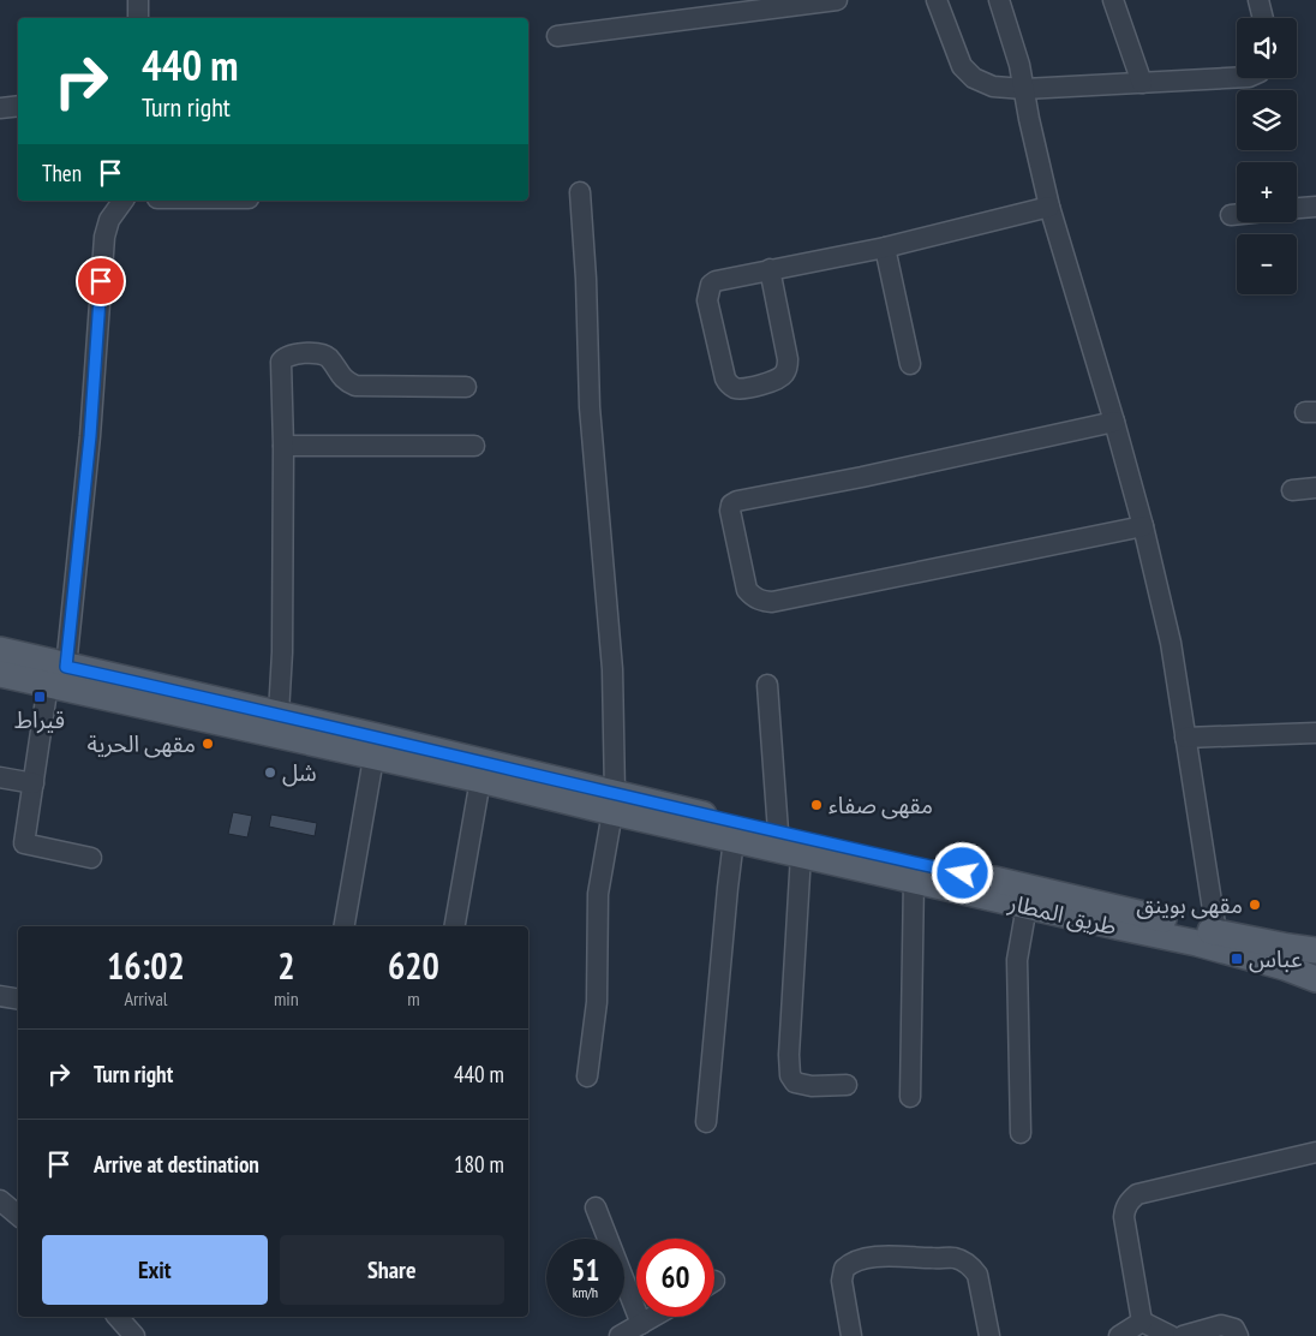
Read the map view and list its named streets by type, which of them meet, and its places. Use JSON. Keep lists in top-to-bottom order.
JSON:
{
  "streets": {
    "main road": ["طريق المطار"]
  },
  "places": {
    "transit": ["قيراط", "عباس"],
    "other": [
      "مقهى الحرية",
      "شل",
      "مقهى صفاء",
      "مقهى بوينق"
    ]
  },
  "page": {
    "map_buttons": ["+", "−"],
    "turn": ["440 m", "Turn right"],
    "then": "Then",
    "eta": [
      "16:02",
      "Arrival",
      "2",
      "min",
      "620",
      "m"
    ],
    "list": [
      {
        "name": "Turn right",
        "value": "440 m"
      },
      {
        "name": "Arrive at destination",
        "value": "180 m"
      }
    ],
    "buttons": ["Exit", "Share"],
    "speed": "51 km/h",
    "limit": "60"
  }
}
